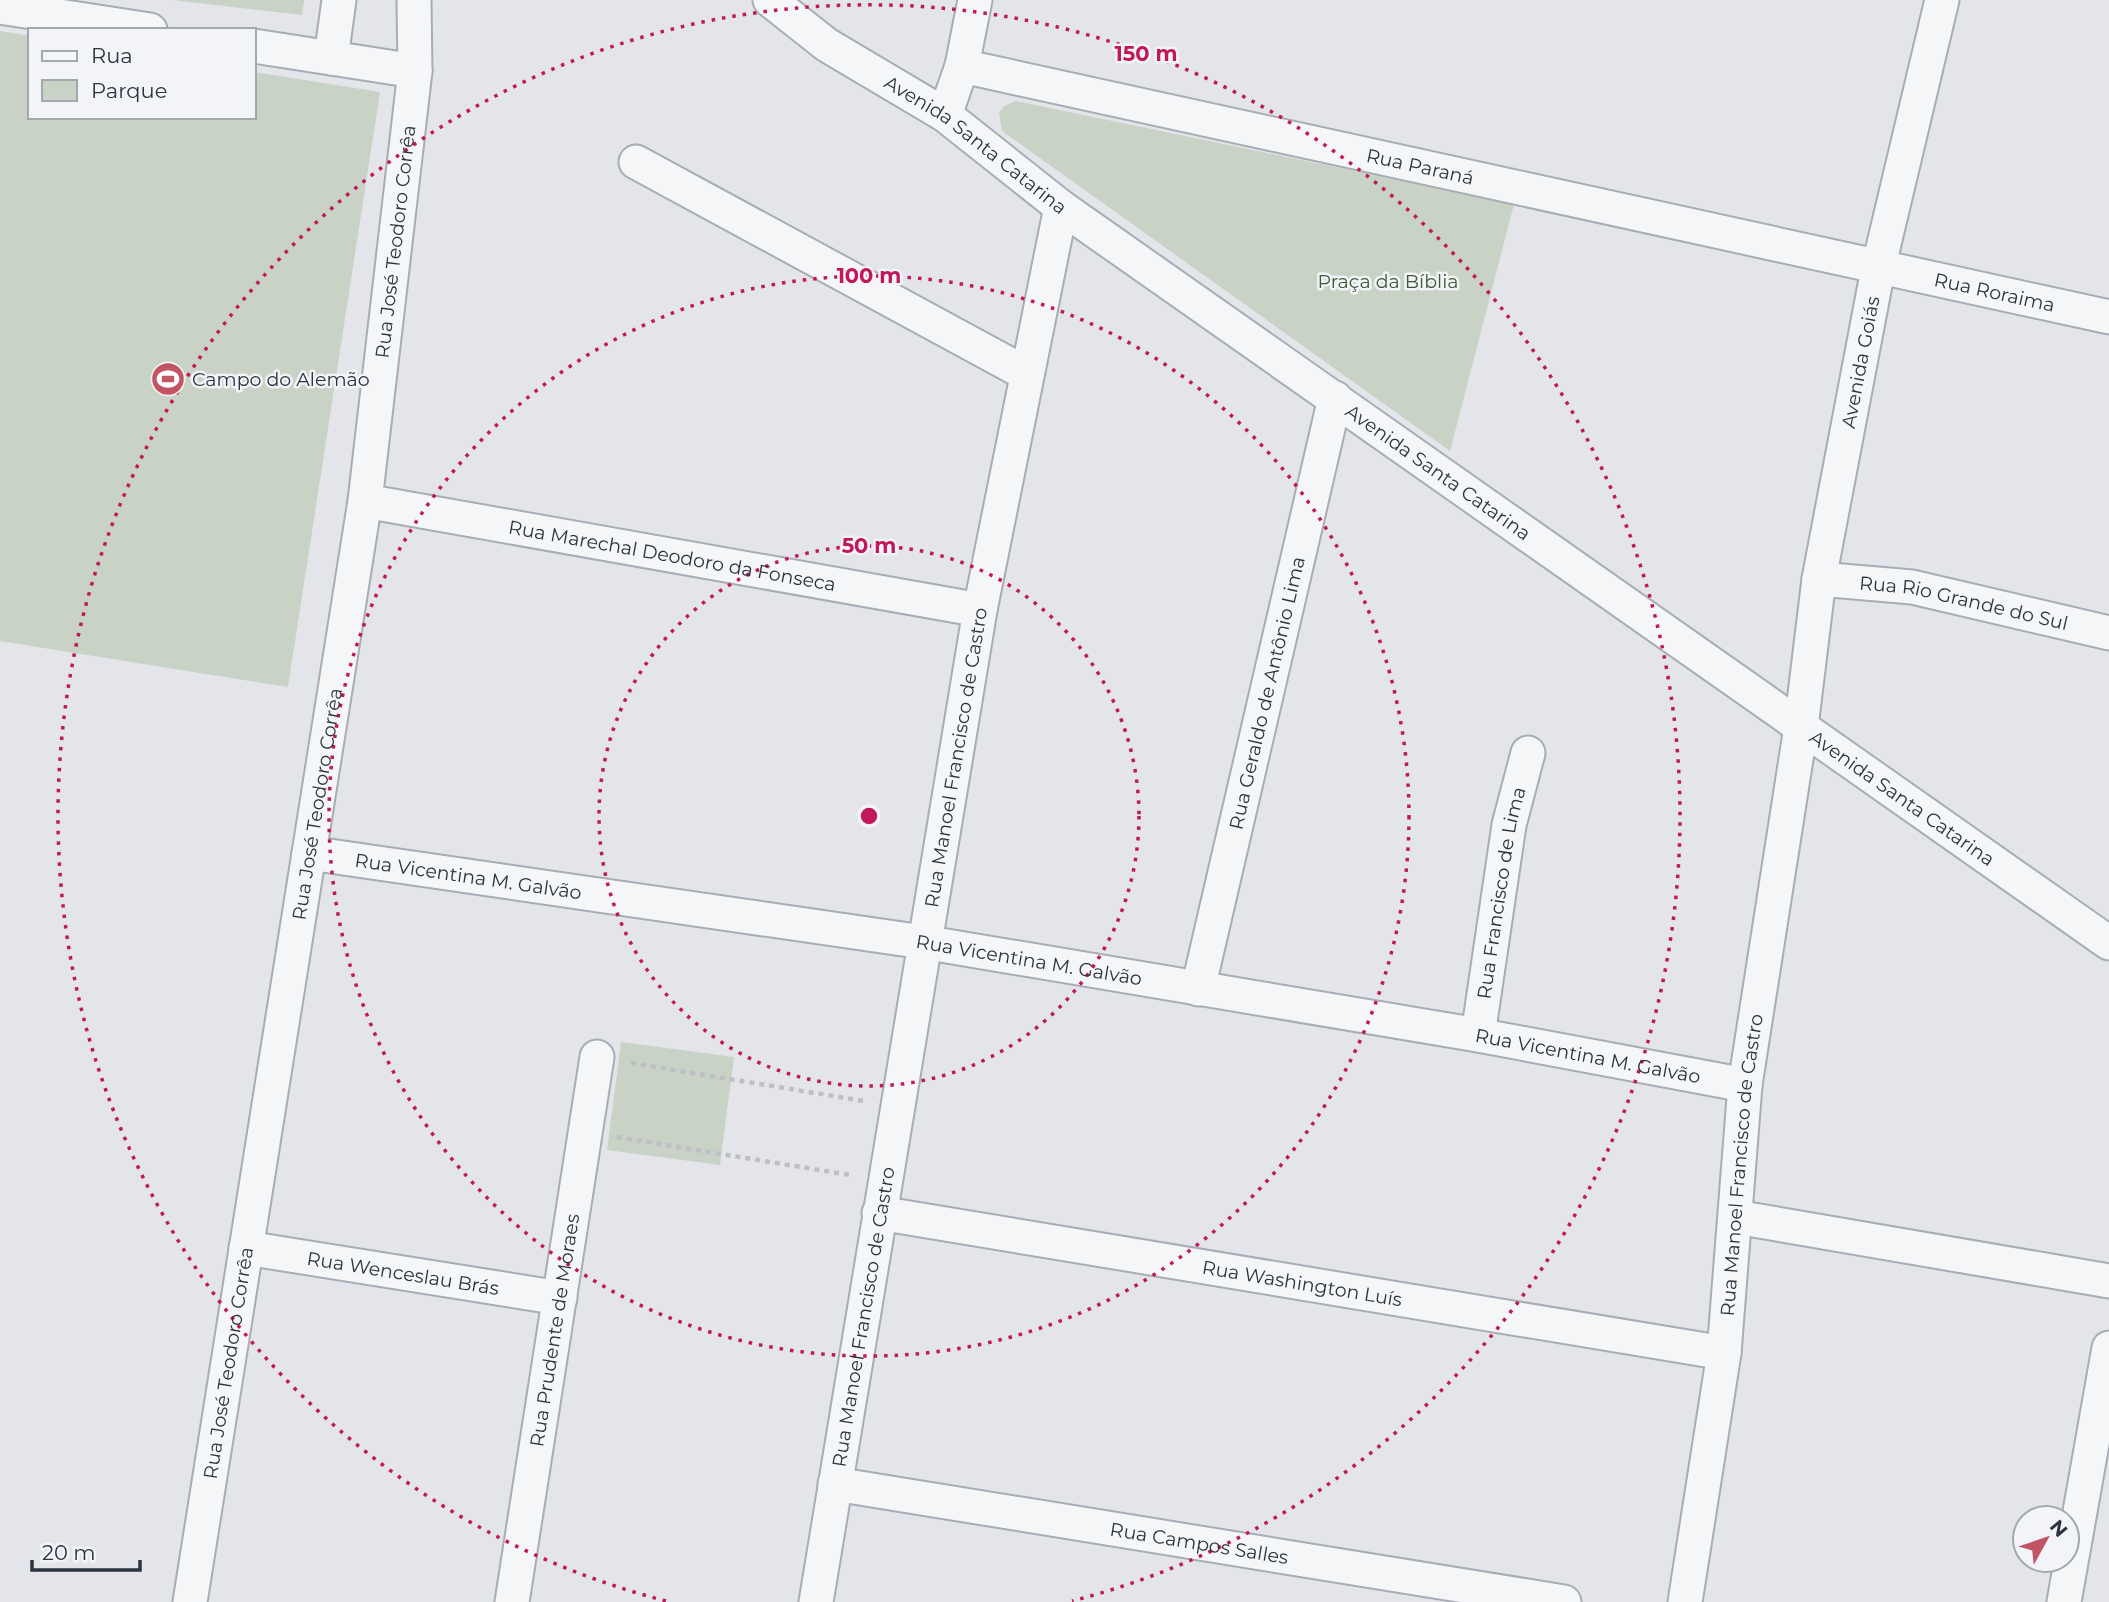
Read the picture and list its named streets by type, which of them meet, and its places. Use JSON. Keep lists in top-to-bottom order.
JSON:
{
  "streets": {
    "street": [
      "Avenida Santa Catarina",
      "Rua Paraná",
      "Rua José Teodoro Corrêa",
      "Rua Roraima",
      "Avenida Goiás",
      "Rua Marechal Deodoro da Fonseca",
      "Rua Rio Grande do Sul",
      "Rua Geraldo de Antônio Lima",
      "Rua Manoel Francisco de Castro",
      "Rua Vicentina M. Galvão",
      "Rua Francisco de Lima",
      "Rua Wenceslau Brás",
      "Rua Washington Luís",
      "Rua Prudente de Moraes",
      "Rua Campos Salles"
    ]
  },
  "crossings": [
    ["Avenida Santa Catarina", "Avenida Goiás"],
    ["Avenida Santa Catarina", "Rua Geraldo de Antônio Lima"],
    ["Avenida Santa Catarina", "Rua Manoel Francisco de Castro"],
    ["Rua Paraná", "Rua Roraima"],
    ["Rua Paraná", "Avenida Goiás"],
    ["Rua José Teodoro Corrêa", "Rua Marechal Deodoro da Fonseca"],
    ["Rua José Teodoro Corrêa", "Rua Vicentina M. Galvão"],
    ["Rua José Teodoro Corrêa", "Rua Wenceslau Brás"],
    ["Rua Roraima", "Avenida Goiás"],
    ["Avenida Goiás", "Rua Rio Grande do Sul"],
    ["Avenida Goiás", "Rua Manoel Francisco de Castro"],
    ["Rua Marechal Deodoro da Fonseca", "Rua Manoel Francisco de Castro"],
    ["Rua Geraldo de Antônio Lima", "Rua Vicentina M. Galvão"],
    ["Rua Manoel Francisco de Castro", "Rua Vicentina M. Galvão"],
    ["Rua Manoel Francisco de Castro", "Rua Washington Luís"],
    ["Rua Manoel Francisco de Castro", "Rua Campos Salles"],
    ["Rua Vicentina M. Galvão", "Rua Francisco de Lima"],
    ["Rua Wenceslau Brás", "Rua Prudente de Moraes"]
  ],
  "parks": ["Praça da Bíblia"],
  "places": {
    "sports": ["Campo do Alemão"]
  },
  "legend": ["Rua", "Parque"],
  "scale_bar": "20 m",
  "north": "top right",
  "rings": ["150 m", "100 m", "50 m"]
}
